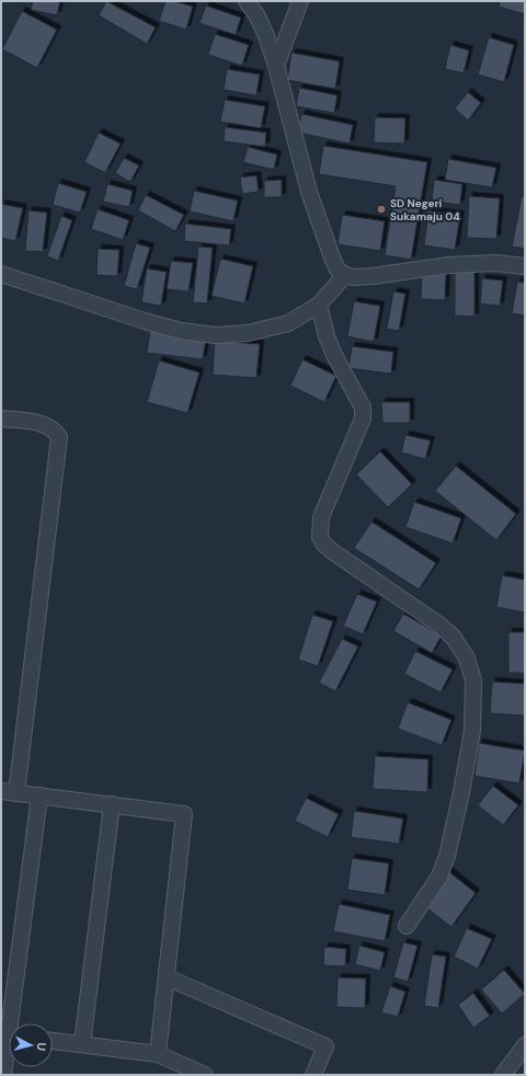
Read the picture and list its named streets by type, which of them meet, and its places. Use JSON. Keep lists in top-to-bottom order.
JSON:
{
  "places": ["SD Negeri Sukamaju 04"],
  "north": "right"
}
